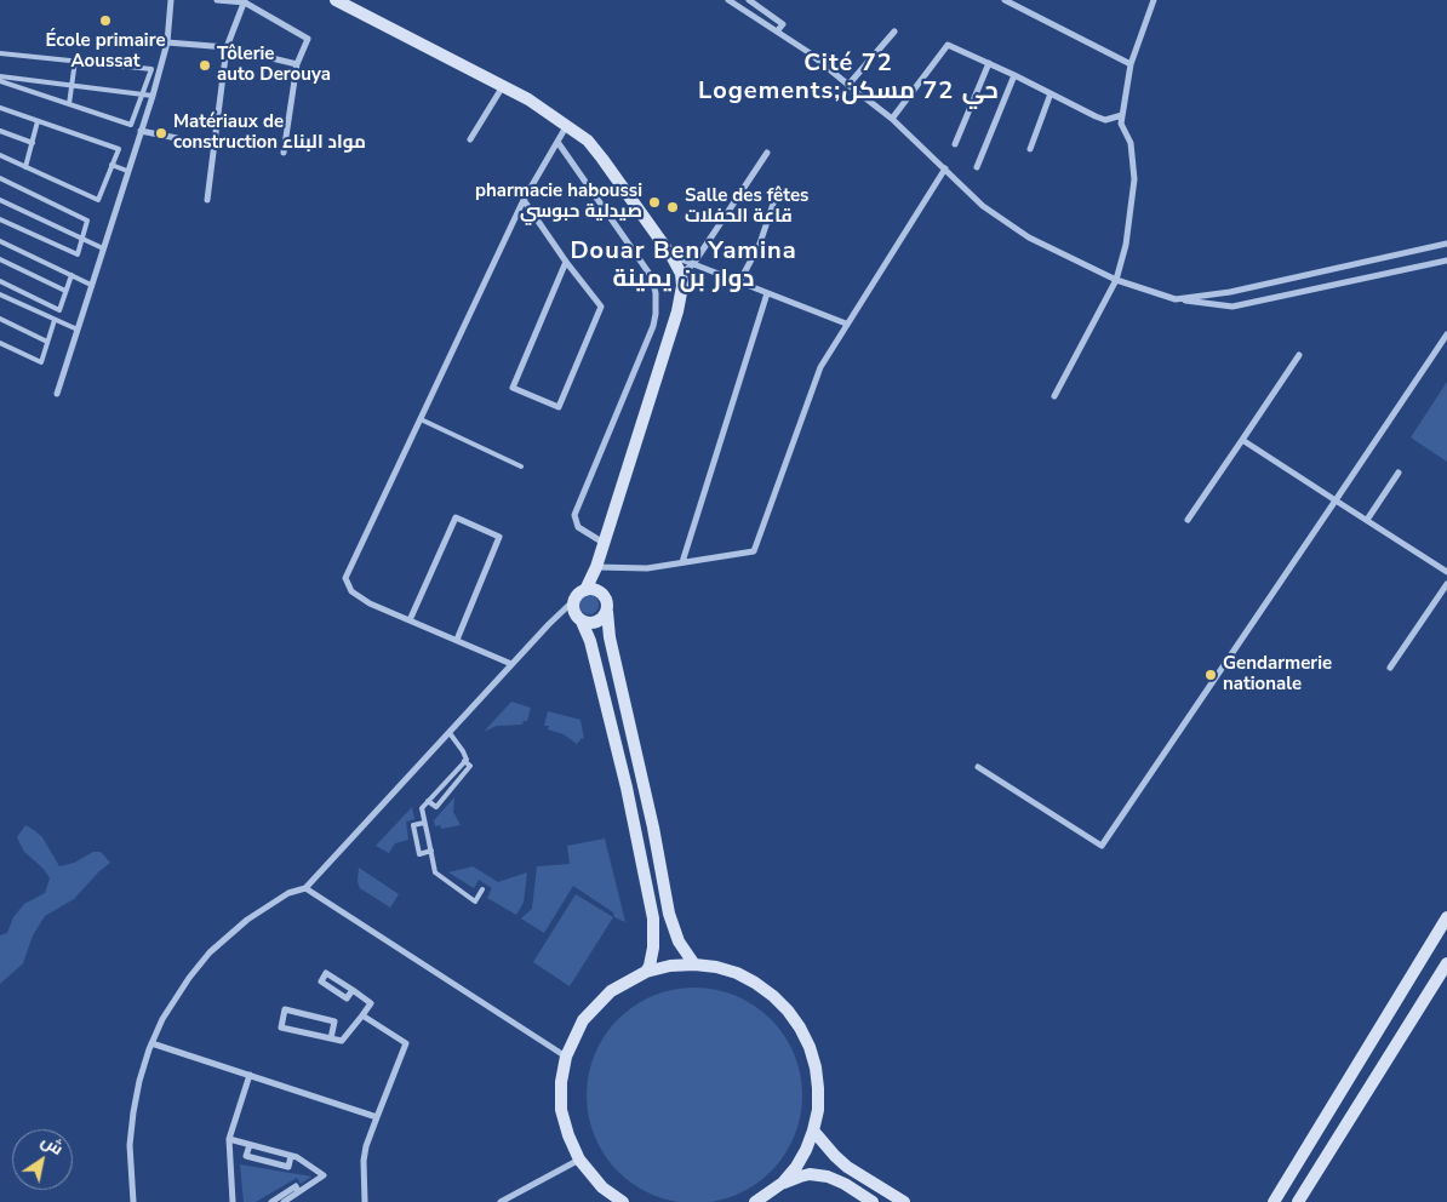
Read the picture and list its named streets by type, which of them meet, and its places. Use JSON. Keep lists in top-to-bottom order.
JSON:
{
  "districts": ["Cité 72 Logements;حي 72 مسكن", "Douar Ben Yamina دوار بن يمينة"],
  "places": [
    "École primaire Aoussat",
    "Tôlerie auto Derouya",
    "Matériaux de construction مواد البناء",
    "pharmacie haboussi صيدلية حبوسي",
    "Salle des fêtes قاعة الحفلات",
    "Gendarmerie nationale"
  ],
  "north": "top right"
}
